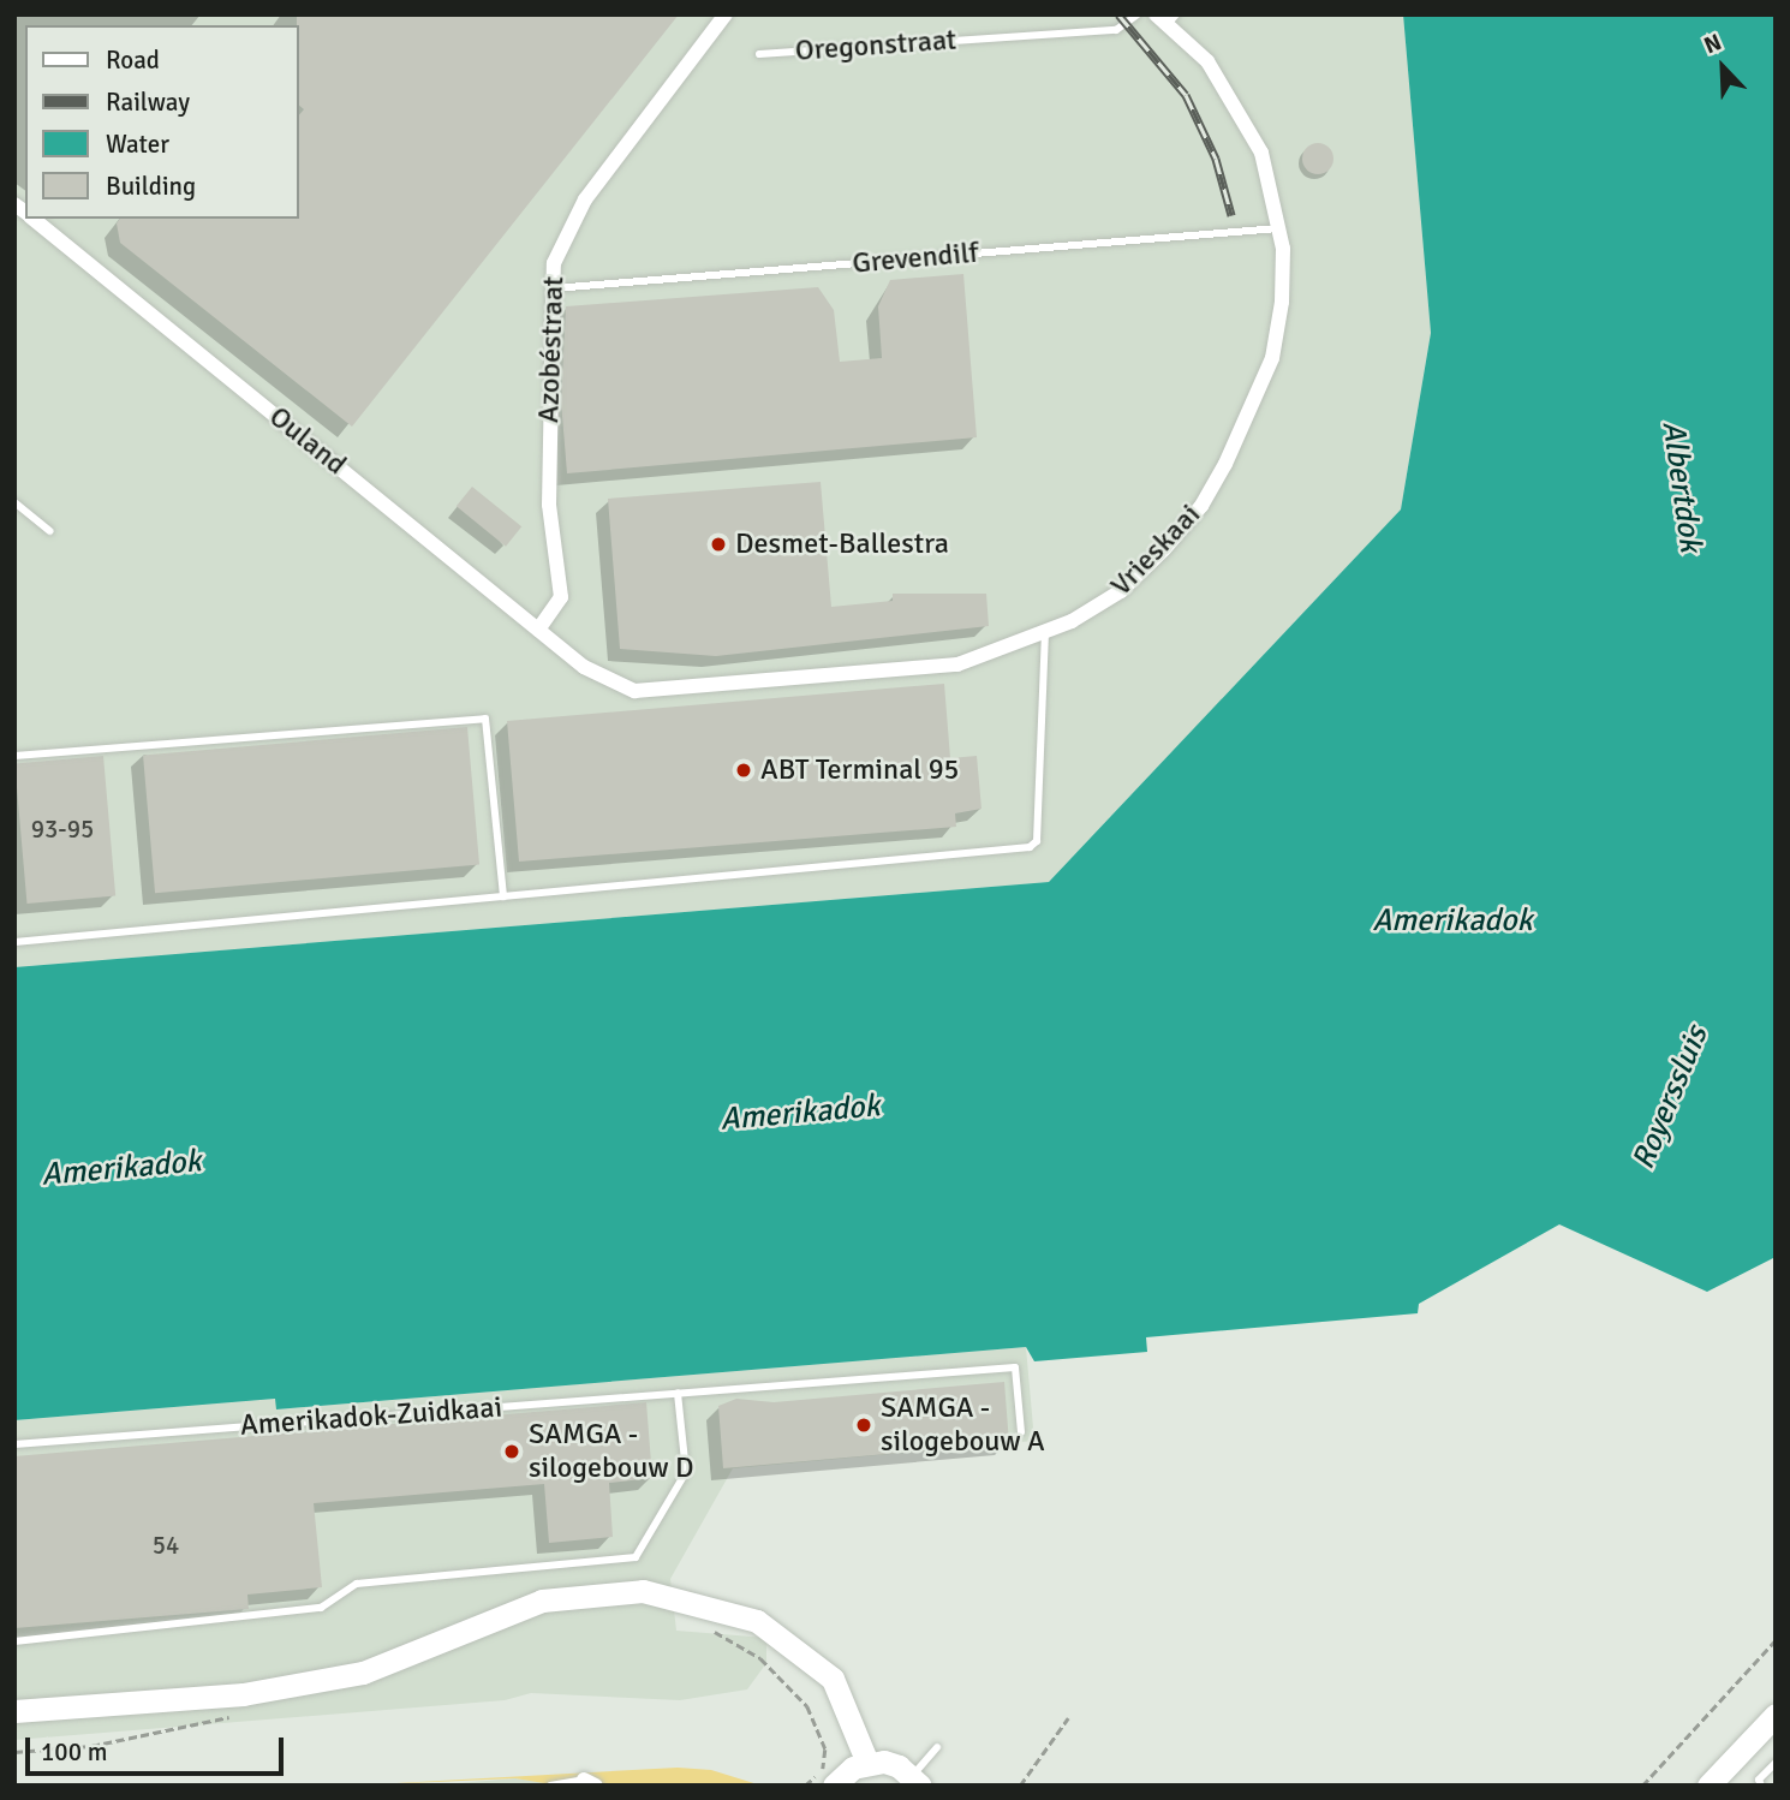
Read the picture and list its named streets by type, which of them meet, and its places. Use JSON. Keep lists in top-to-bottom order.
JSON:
{
  "streets": {
    "street": ["Azobéstraat", "Ouland", "Vrieskaai"],
    "lane": ["Oregonstraat", "Grevendilf", "Amerikadok-Zuidkaai"]
  },
  "crossings": [
    ["Grevendilf", "Azobéstraat"],
    ["Grevendilf", "Vrieskaai"],
    ["Azobéstraat", "Ouland"],
    ["Ouland", "Vrieskaai"]
  ],
  "water": ["Albertdok", "Amerikadok", "Royerssluis"],
  "places": [
    "Desmet-Ballestra",
    "ABT Terminal 95",
    "SAMGA - silogebouw A",
    "SAMGA - silogebouw D"
  ],
  "house_numbers": ["93-95", "54"],
  "legend": [
    "Road",
    "Railway",
    "Water",
    "Building"
  ],
  "scale_bar": "100 m",
  "north": "top left"
}
